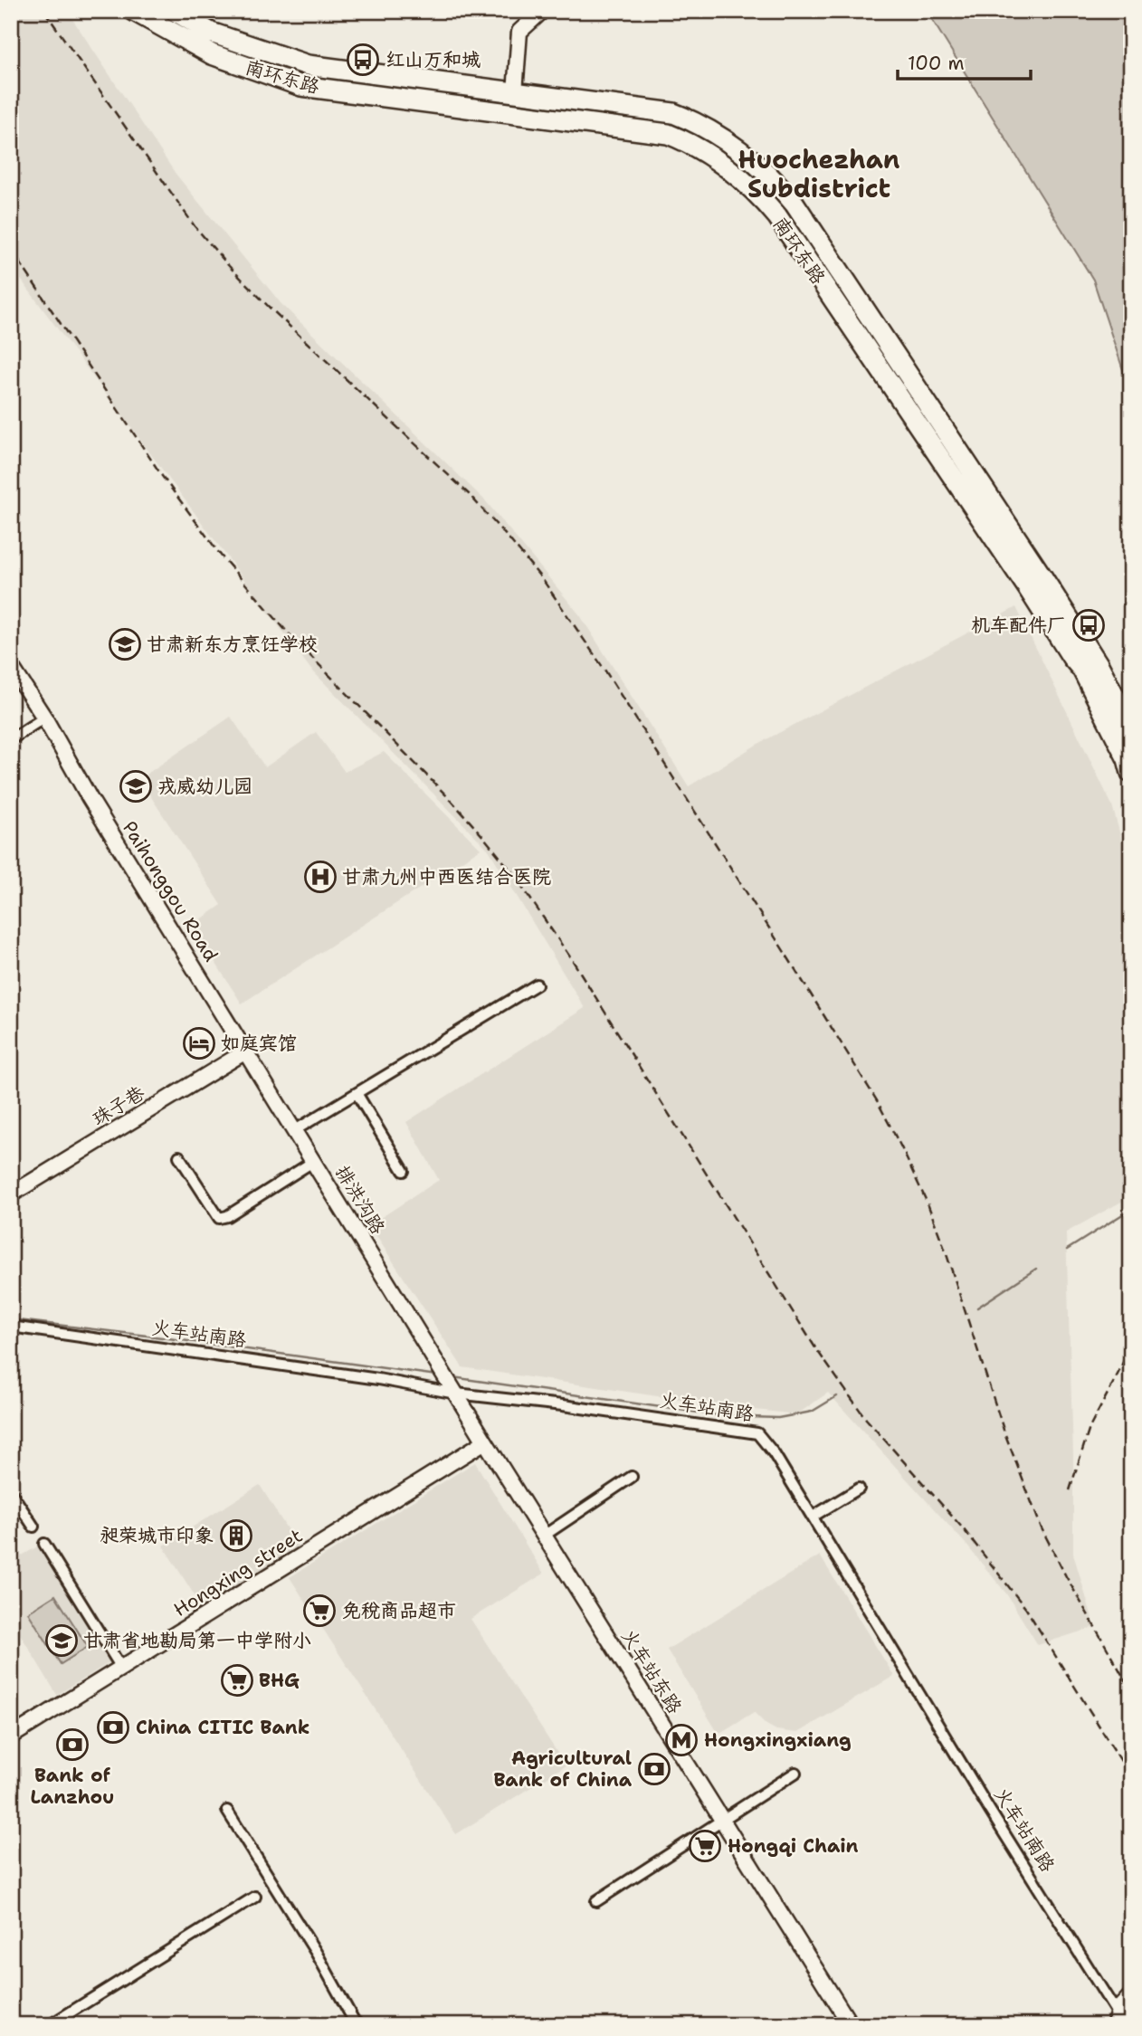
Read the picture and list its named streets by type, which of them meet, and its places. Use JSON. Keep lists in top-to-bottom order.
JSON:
{
  "streets": {
    "highway": ["南环东路"],
    "main road": [
      "Paihonggou Road",
      "珠子巷",
      "排洪沟路",
      "火车站南路",
      "Hongxing street",
      "火车站东路"
    ]
  },
  "crossings": [
    ["Paihonggou Road", "珠子巷"],
    ["Paihonggou Road", "排洪沟路"],
    ["珠子巷", "排洪沟路"],
    ["排洪沟路", "火车站东路"],
    ["火车站南路", "火车站东路"],
    ["Hongxing street", "火车站东路"]
  ],
  "districts": ["Huochezhan Subdistrict"],
  "places": {
    "bus stop": ["红山万和城", "机车配件厂"],
    "school or university": ["甘肃新东方烹饪学校", "戎威幼儿园", "甘肃省地勘局第一中学附小"],
    "hospital": ["甘肃九州中西医结合医院"],
    "hotel": ["如庭宾馆"],
    "building": ["昶荣城市印象"],
    "supermarket": ["免税商品超市", "BHG", "Hongqi Chain"],
    "bank": ["China CITIC Bank", "Bank of Lanzhou", "Agricultural Bank of China"],
    "metro station": ["Hongxingxiang"]
  },
  "scale_bar": "100 m"
}
